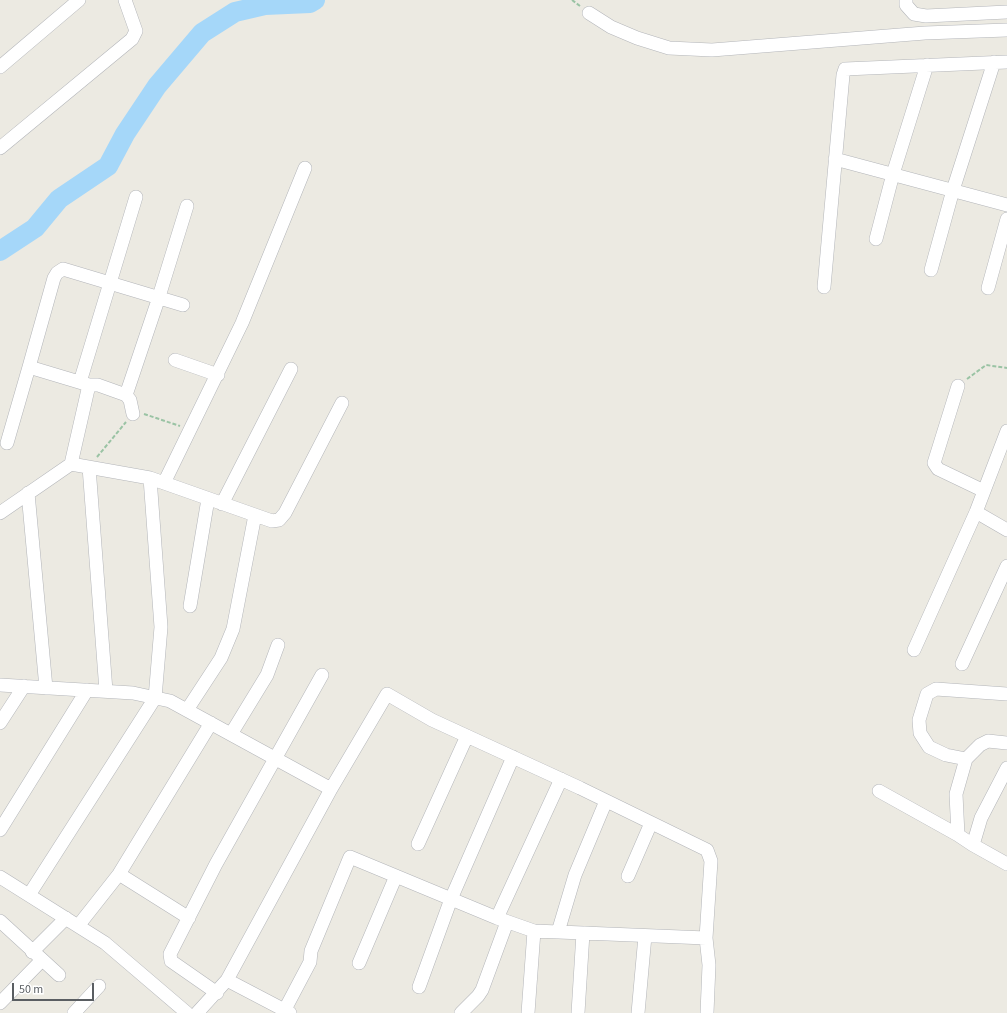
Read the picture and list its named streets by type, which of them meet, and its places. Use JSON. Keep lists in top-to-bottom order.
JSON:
{
  "scale_bar": "50 m"
}
